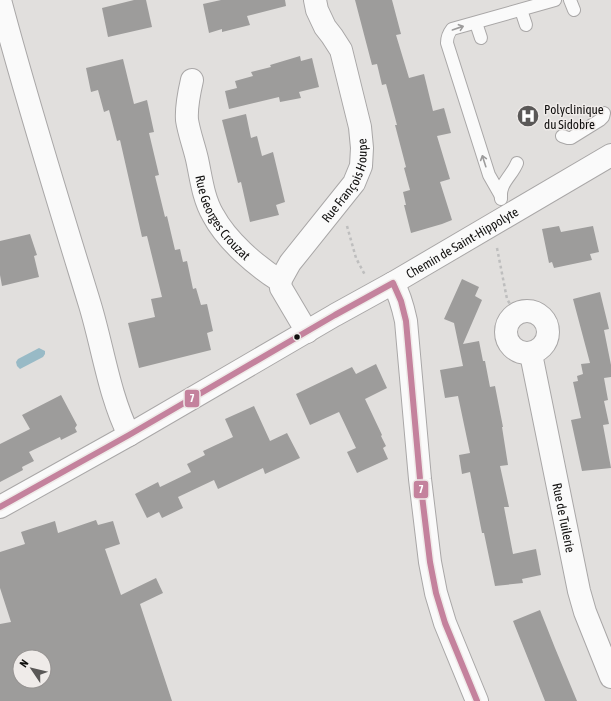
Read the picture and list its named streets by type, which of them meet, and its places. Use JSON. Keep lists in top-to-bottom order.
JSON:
{
  "streets": {
    "street": [
      "Rue François Houpe",
      "Rue Georges Crouzat",
      "Chemin de Saint-Hippolyte",
      "Rue de Tuilerie"
    ]
  },
  "crossings": [
    ["Rue François Houpe", "Rue Georges Crouzat"]
  ],
  "places": {
    "hospital": ["Polyclinique du Sidobre"]
  },
  "lines": ["transit line 7"],
  "north": "top left"
}
